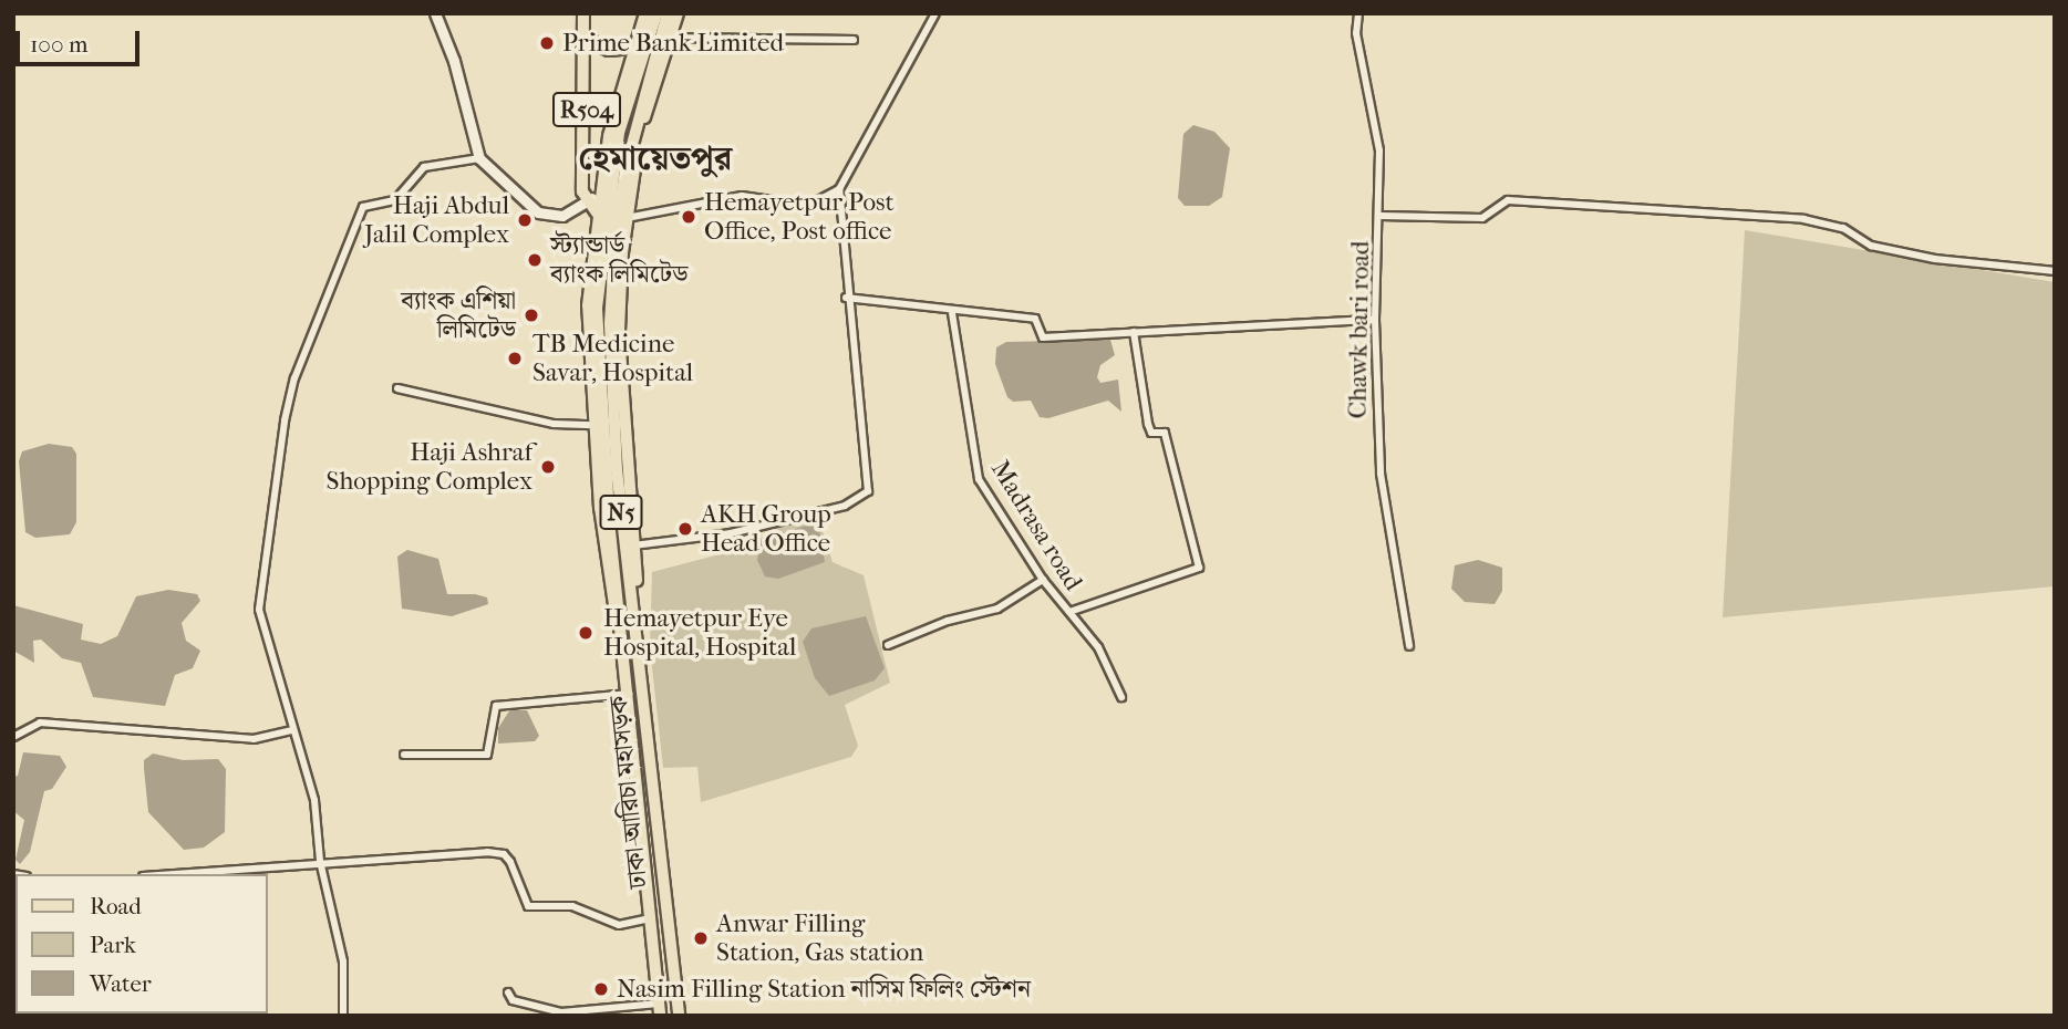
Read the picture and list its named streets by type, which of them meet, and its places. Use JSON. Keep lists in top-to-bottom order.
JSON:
{
  "streets": {
    "highway": ["N5", "ঢাকা-আরিচা মহাসড়ক"],
    "main road": ["R504"],
    "street": ["Chawk bari road", "Madrasa road"]
  },
  "districts": ["হেমায়েতপুর"],
  "places": [
    "Prime Bank Limited",
    "Hemayetpur Post Office, Post office",
    "Haji Abdul Jalil Complex",
    "স্ট্যান্ডার্ড ব্যাংক লিমিটেড",
    "ব্যাংক এশিয়া লিমিটেড",
    "TB Medicine Savar, Hospital",
    "Haji Ashraf Shopping Complex",
    "AKH Group Head Office",
    "Hemayetpur Eye Hospital, Hospital",
    "Anwar Filling Station, Gas station",
    "Nasim Filling Station নাসিম ফিলিং স্টেশন"
  ],
  "legend": ["Road", "Park", "Water"],
  "scale_bar": "100 m"
}
